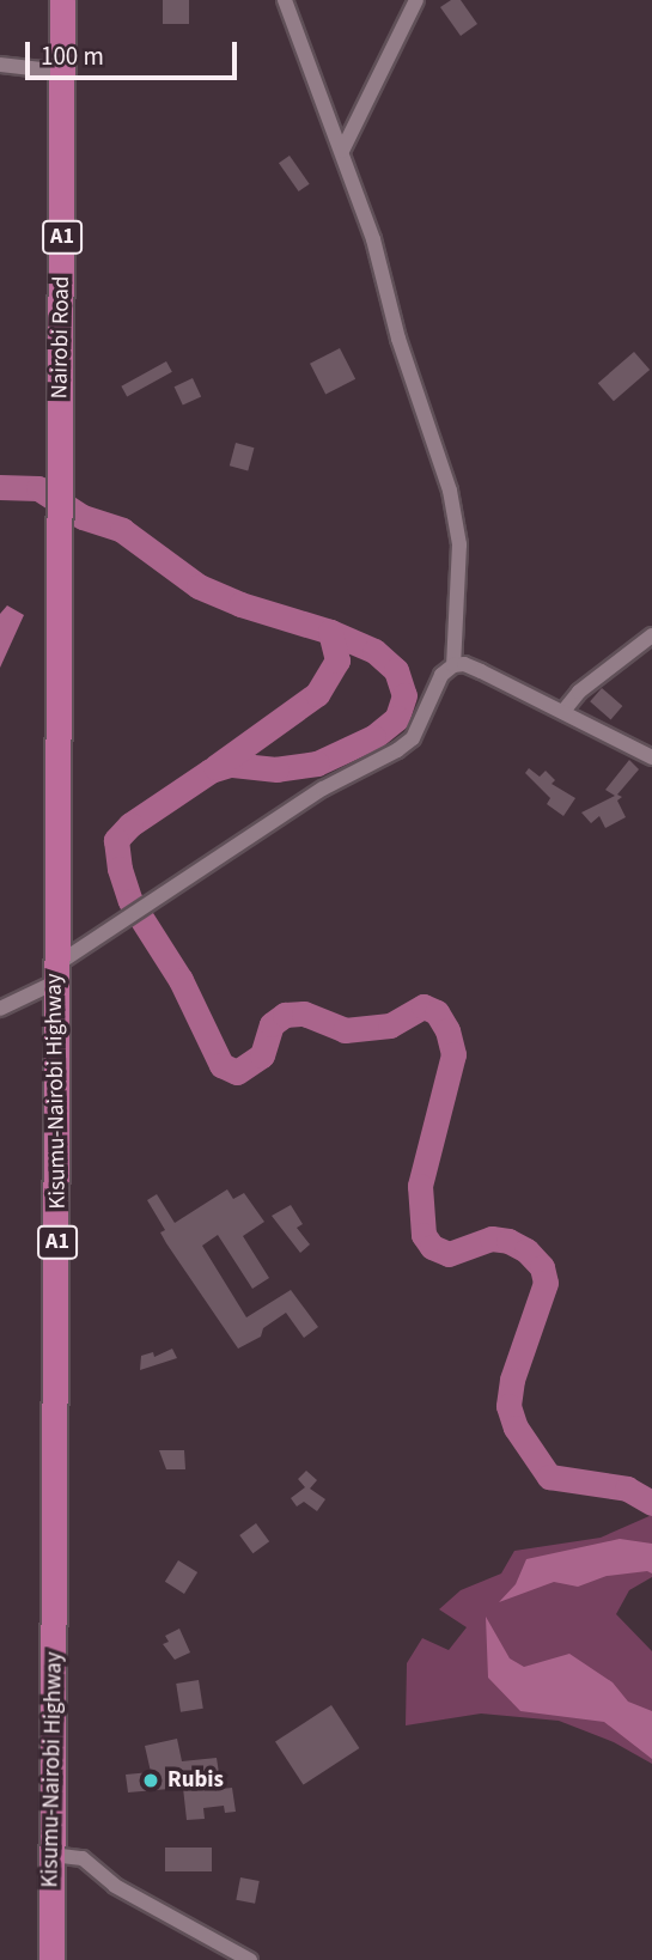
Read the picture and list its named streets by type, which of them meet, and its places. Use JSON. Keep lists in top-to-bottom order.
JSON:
{
  "streets": {
    "highway": ["A1", "Nairobi Road", "Kisumu-Nairobi Highway"]
  },
  "crossings": [
    ["Nairobi Road", "Kisumu-Nairobi Highway"]
  ],
  "places": ["Rubis"],
  "scale_bar": "100 m"
}
